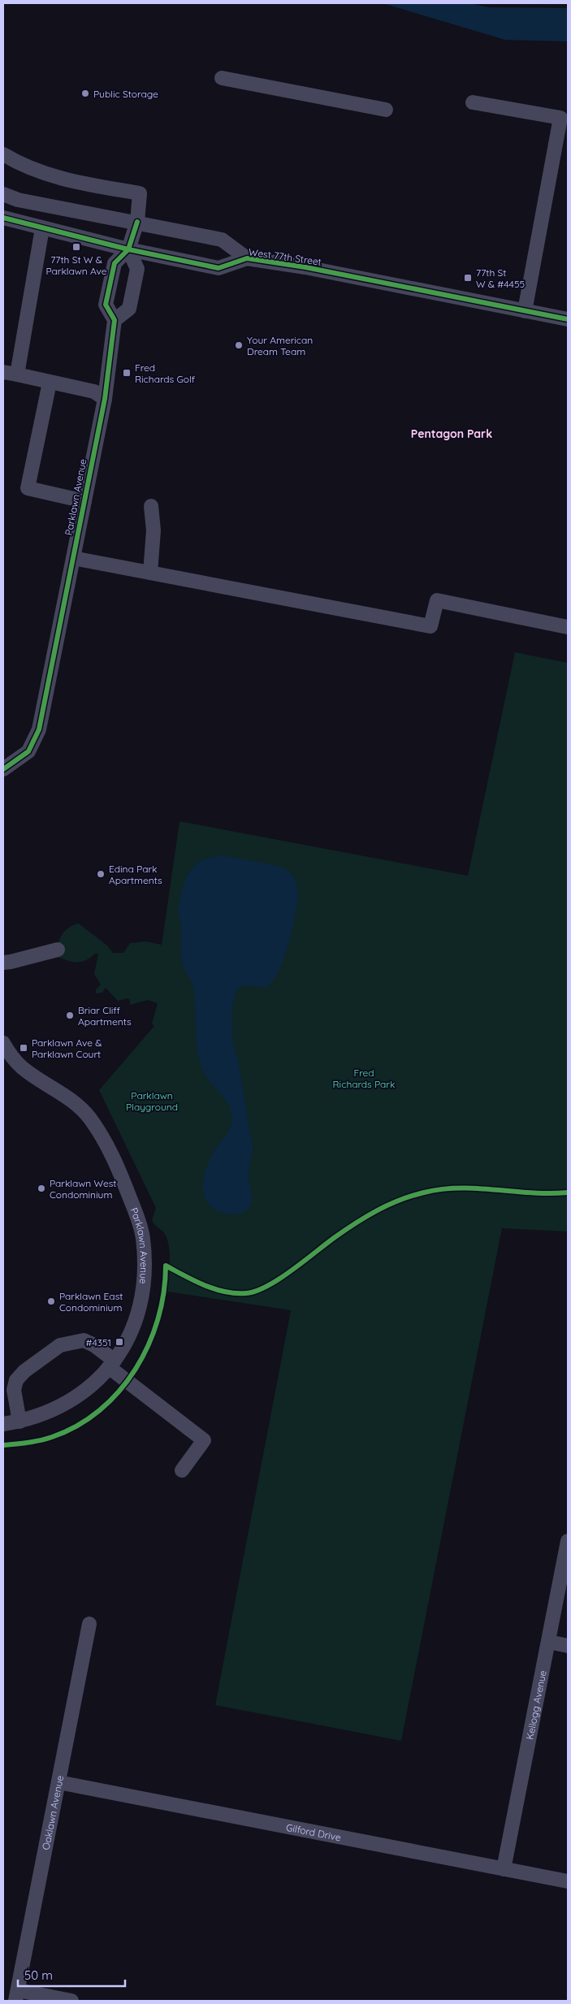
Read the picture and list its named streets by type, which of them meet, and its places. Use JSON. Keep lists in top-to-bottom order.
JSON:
{
  "streets": {
    "street": [
      "West 77th Street",
      "Parklawn Avenue",
      "Kellogg Avenue",
      "Oaklawn Avenue",
      "Gilford Drive"
    ]
  },
  "crossings": [
    ["Kellogg Avenue", "Gilford Drive"],
    ["Oaklawn Avenue", "Gilford Drive"]
  ],
  "districts": ["Pentagon Park"],
  "parks": ["Fred Richards Park", "Parklawn Playground"],
  "places": {
    "other": [
      "Public Storage",
      "Your American Dream Team",
      "Edina Park Apartments",
      "Briar Cliff Apartments",
      "Parklawn West Condominium",
      "Parklawn East Condominium"
    ],
    "transit": [
      "77th St W & Parklawn Ave",
      "77th St W & #4455",
      "Fred Richards Golf",
      "Parklawn Ave & Parklawn Court",
      "#4351"
    ]
  },
  "scale_bar": "50 m"
}
